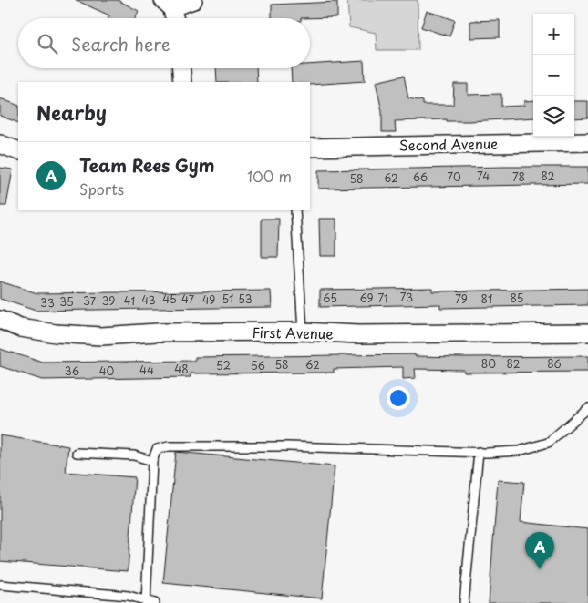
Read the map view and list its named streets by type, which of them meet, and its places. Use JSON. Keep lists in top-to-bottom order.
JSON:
{
  "streets": {
    "street": ["Second Avenue", "First Avenue"]
  },
  "house_numbers": [
    "74",
    "82",
    "66",
    "70",
    "78",
    "62",
    "58",
    "73",
    "65",
    "69",
    "71",
    "85",
    "45",
    "47",
    "51",
    "53",
    "79",
    "81",
    "43",
    "49",
    "37",
    "39",
    "41",
    "35",
    "33",
    "80",
    "82",
    "86",
    "58",
    "62",
    "52",
    "56",
    "48",
    "44",
    "36",
    "40"
  ],
  "page": {
    "map_buttons": ["+", "−"],
    "search": "Search here",
    "heading": "Nearby",
    "list": [
      {
        "mark": "A",
        "name": "Team Rees Gym",
        "note": "Sports",
        "value": "100 m"
      }
    ],
    "pins": "A"
  }
}
